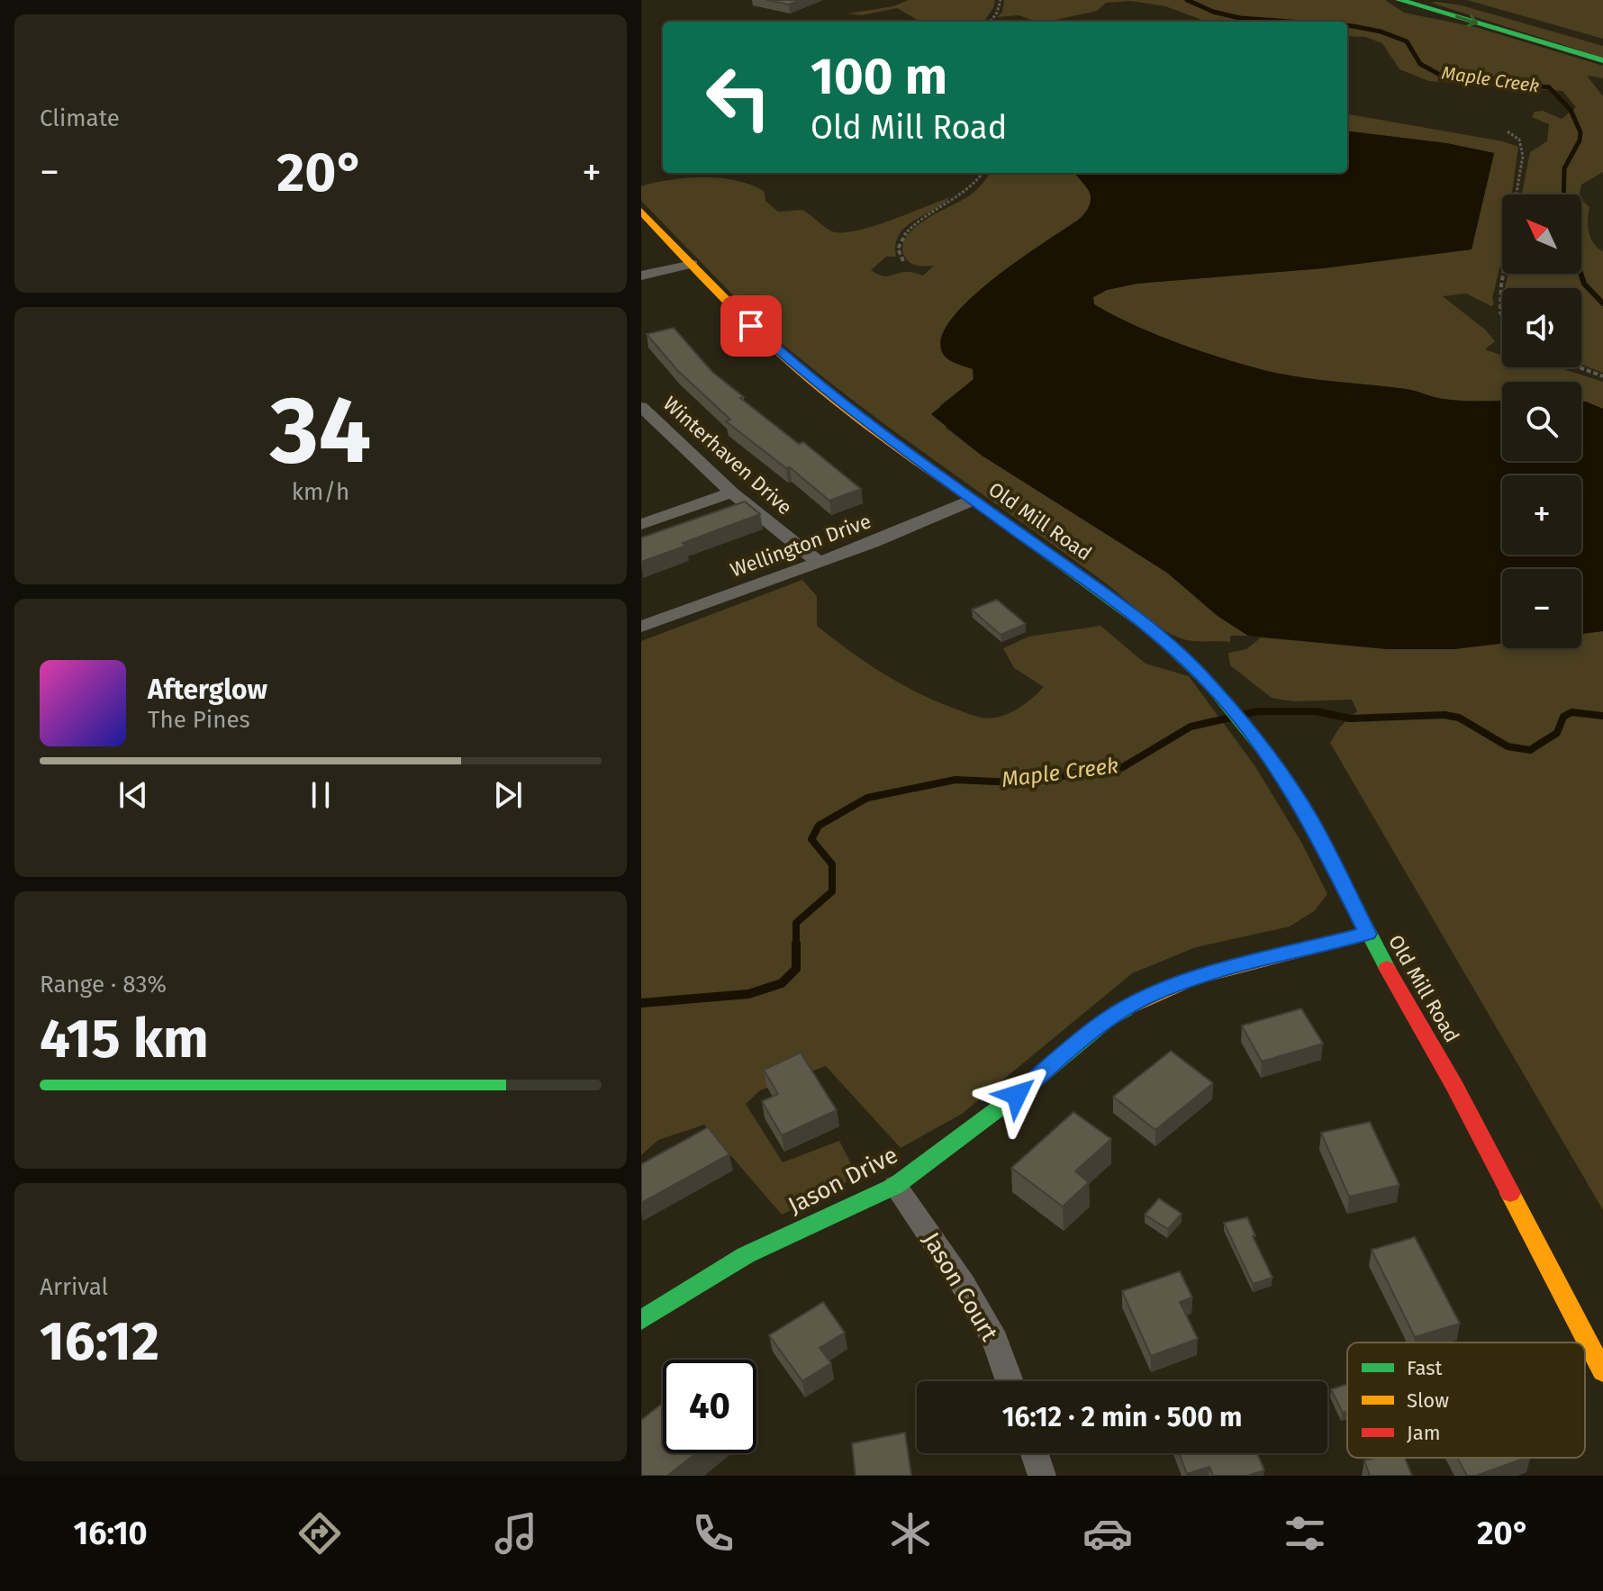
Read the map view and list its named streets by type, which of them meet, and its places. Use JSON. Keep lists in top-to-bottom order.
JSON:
{
  "streets": {
    "main road": ["Old Mill Road", "Jason Drive"],
    "street": ["Winterhaven Drive", "Wellington Drive", "Jason Court"]
  },
  "crossings": [
    ["Winterhaven Drive", "Wellington Drive"],
    ["Old Mill Road", "Wellington Drive"],
    ["Old Mill Road", "Jason Drive"],
    ["Jason Drive", "Jason Court"]
  ],
  "water": ["Maple Creek"],
  "legend": ["Fast", "Slow", "Jam"],
  "north": "top left",
  "page": {
    "tile": [
      "Climate",
      ["34", "km/h"],
      ["Range · 83%", "415 km"],
      ["Arrival", "16:12"]
    ],
    "turn": ["100 m", "Old Mill Road"],
    "heat": ["−", "20°", "+"],
    "map_buttons": ["+", "−"],
    "song": ["Afterglow", "The Pines"],
    "limit": "40",
    "trip": "16:12 · 2 min · 500 m",
    "tabs": ["16:10", "20°"]
  }
}
